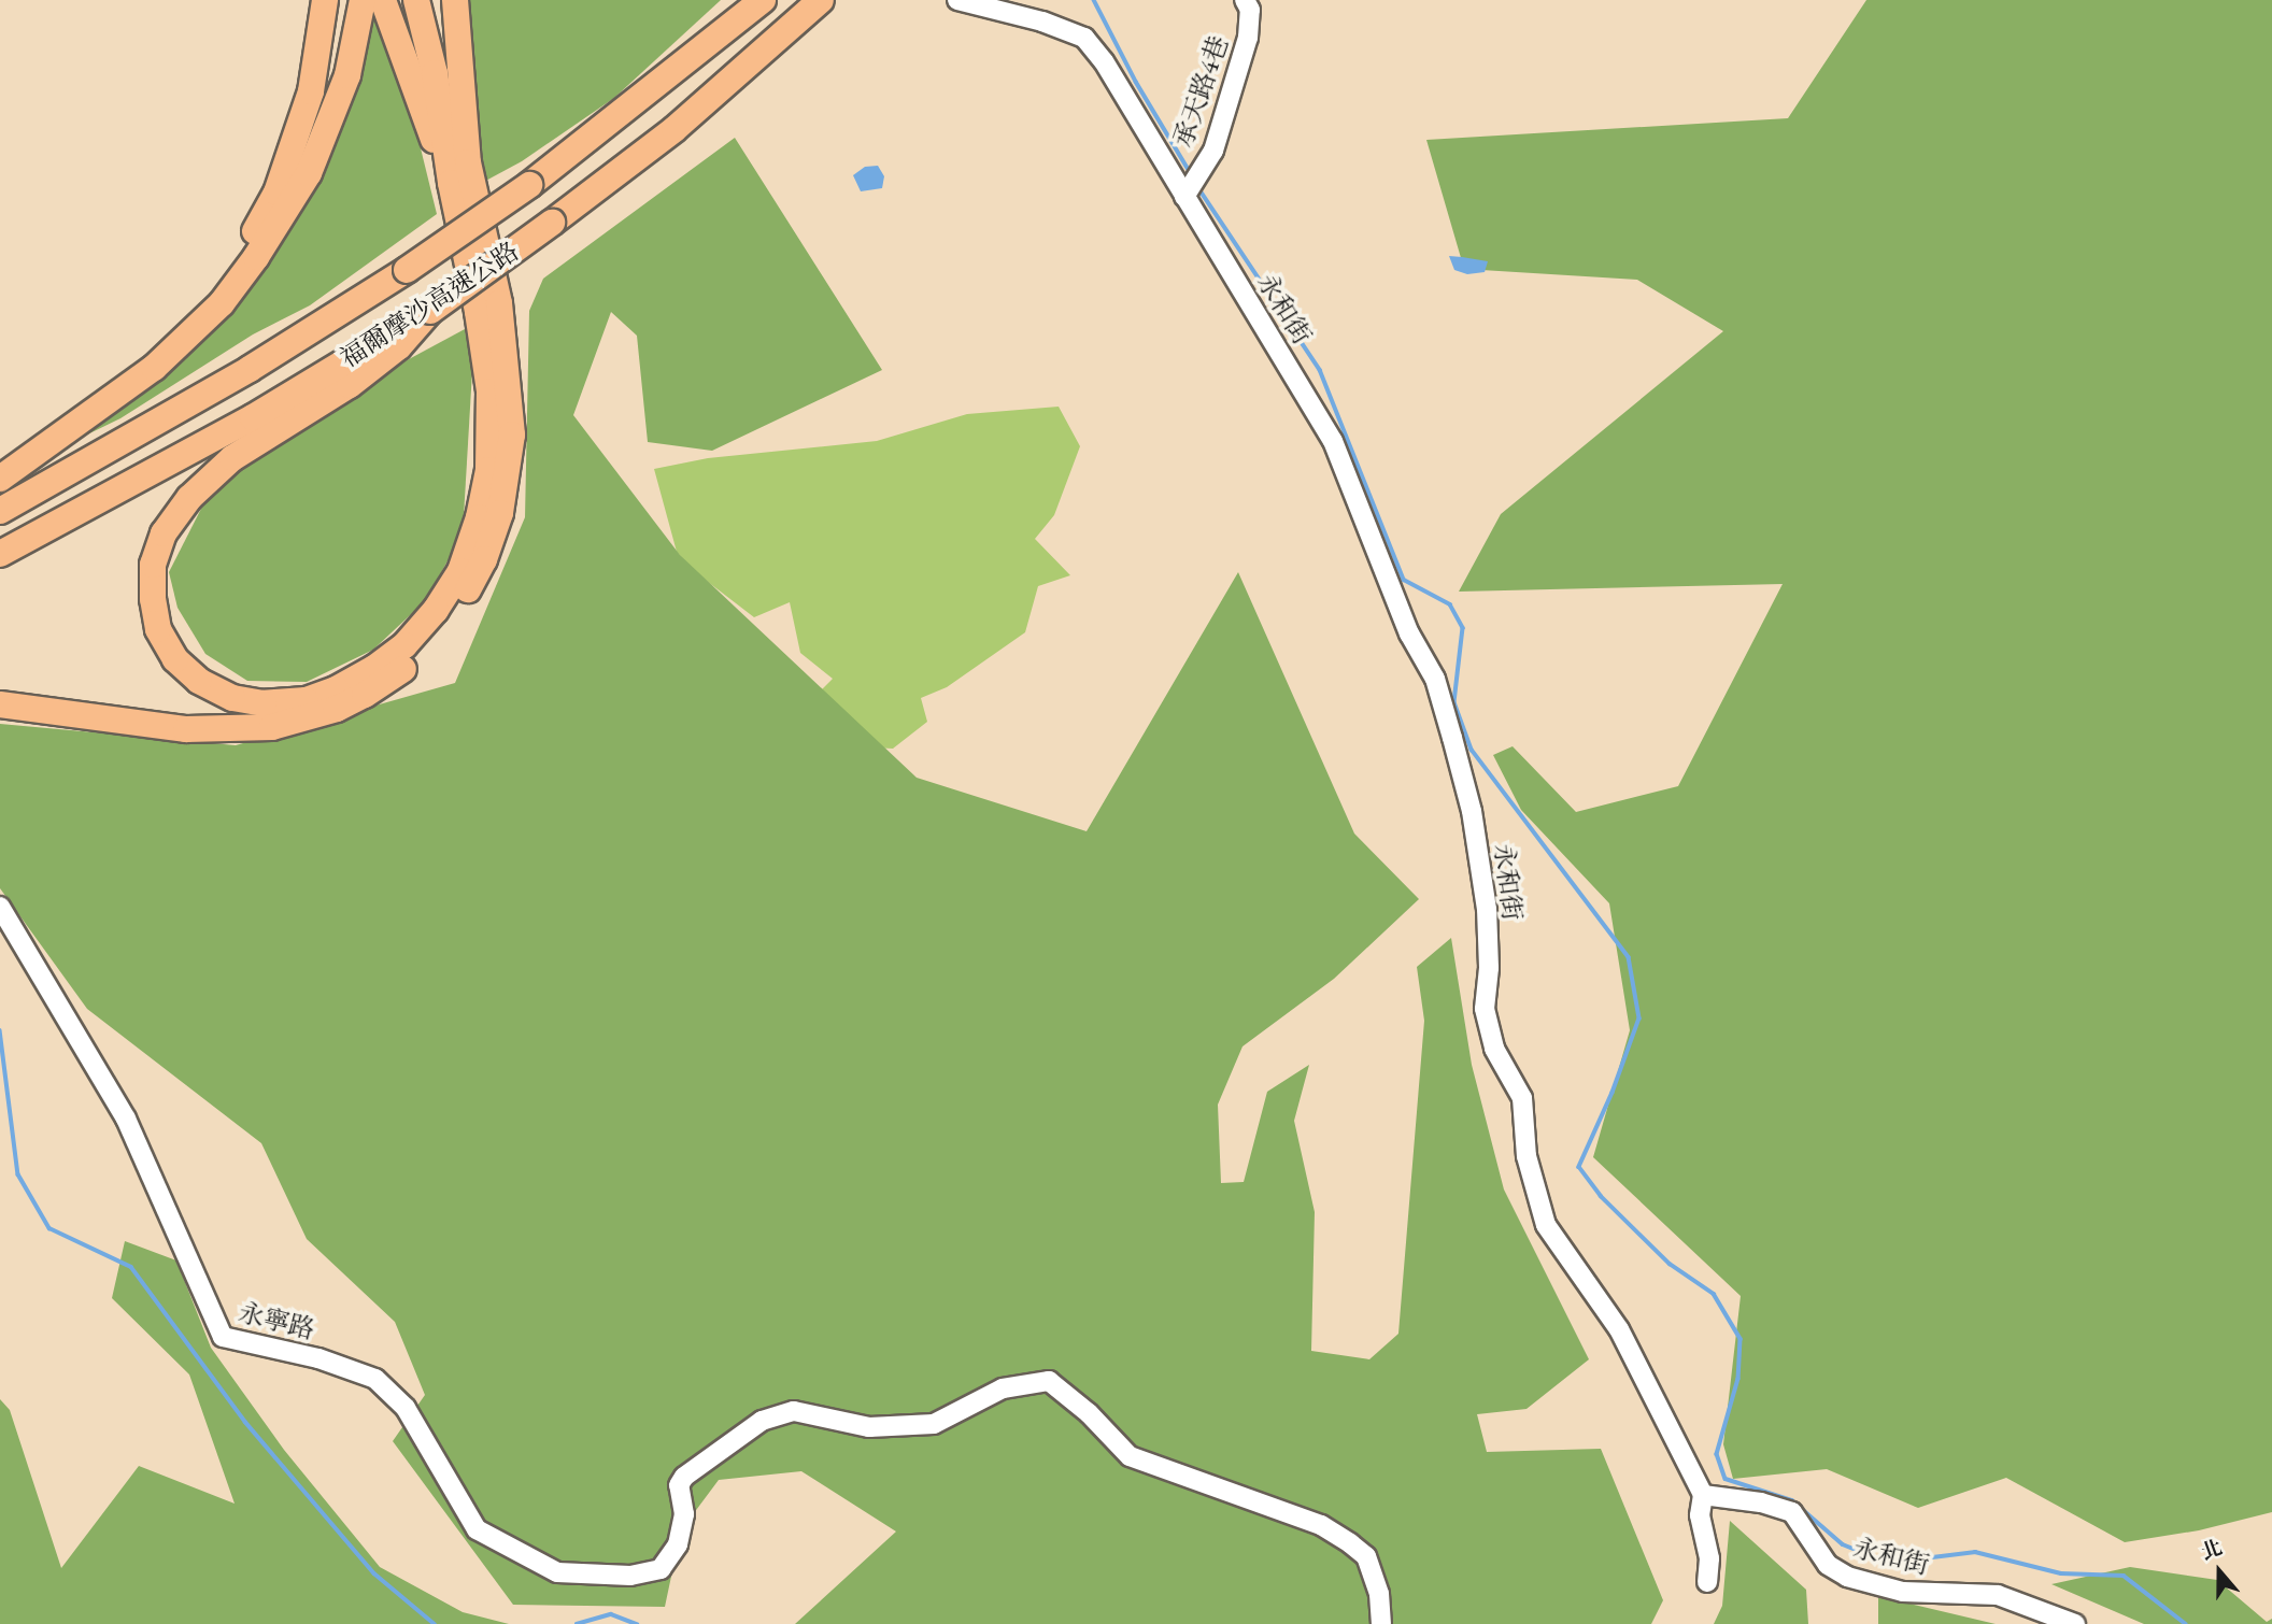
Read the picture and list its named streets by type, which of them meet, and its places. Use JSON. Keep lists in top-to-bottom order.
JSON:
{
  "streets": {
    "highway": ["福爾摩沙高速公路"],
    "street": ["承天路4巷", "永和街", "永寧路"]
  },
  "crossings": [
    ["承天路4巷", "永和街"]
  ],
  "north": "top"
}
